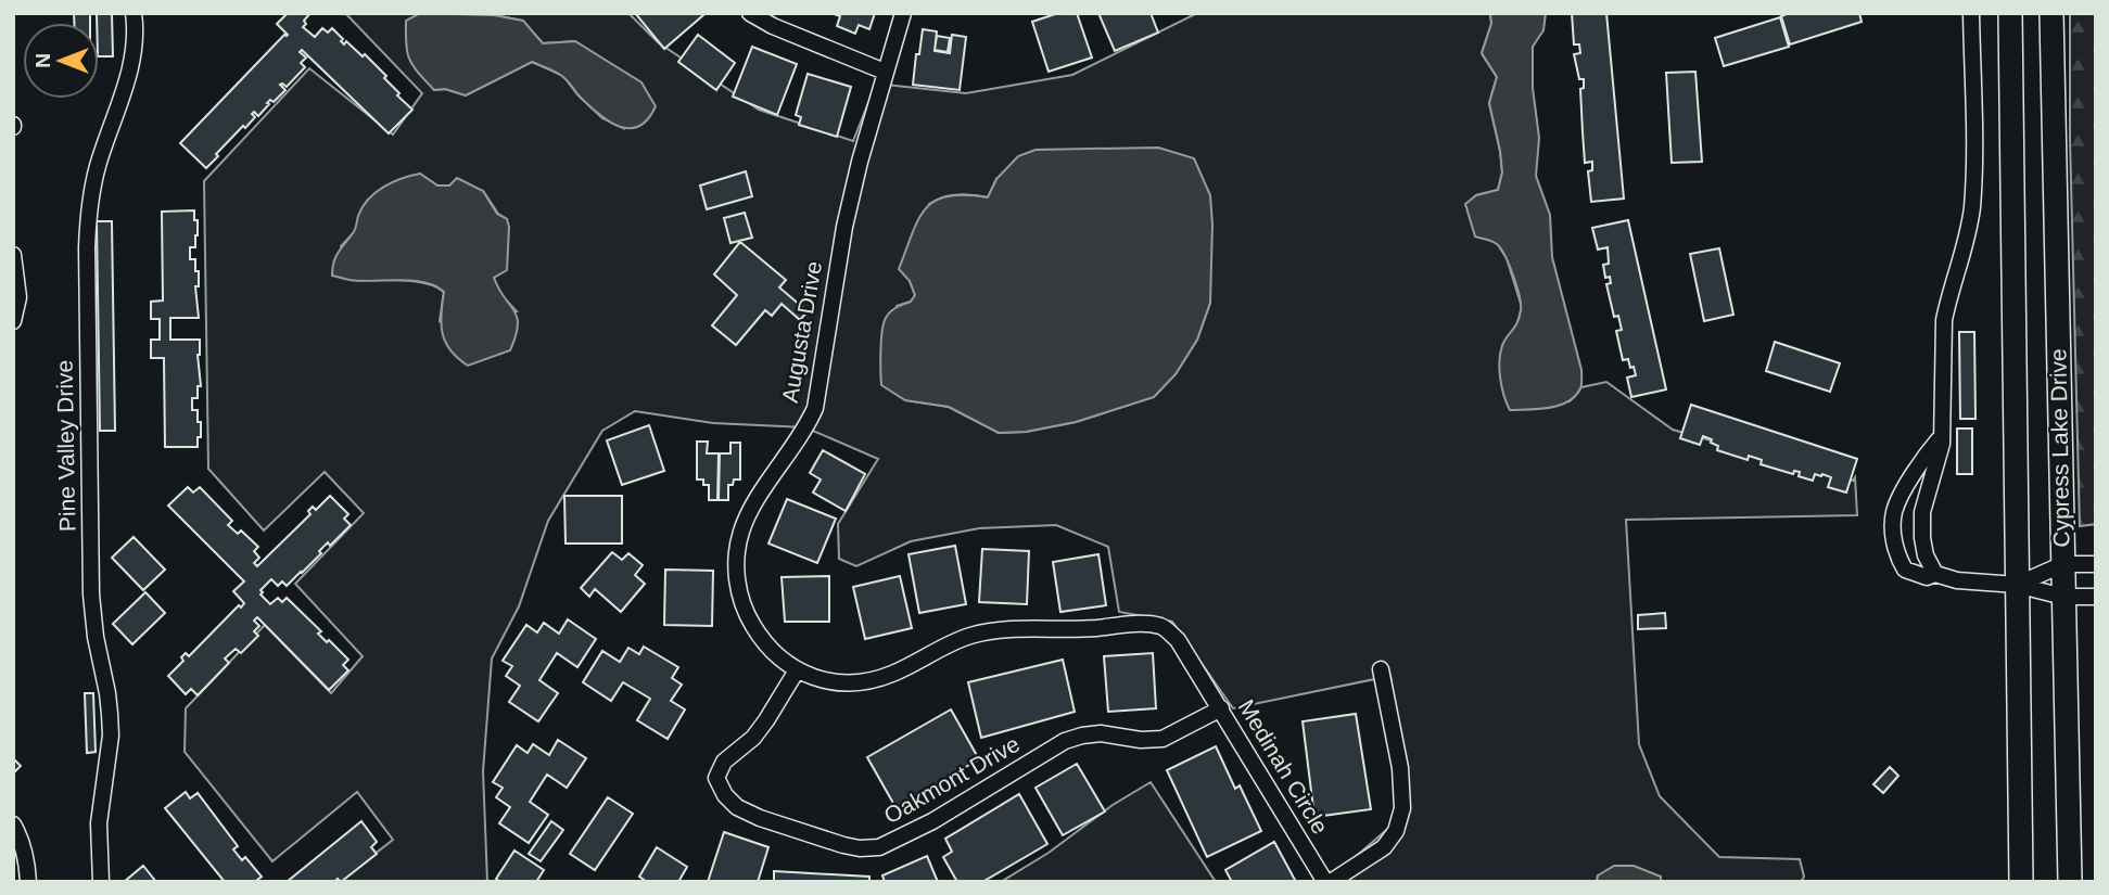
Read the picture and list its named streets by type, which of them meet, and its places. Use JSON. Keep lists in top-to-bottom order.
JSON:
{
  "streets": {
    "main road": ["Cypress Lake Drive"],
    "street": [
      "Augusta Drive",
      "Pine Valley Drive",
      "Medinah Circle",
      "Oakmont Drive"
    ]
  },
  "crossings": [
    ["Augusta Drive", "Medinah Circle"],
    ["Augusta Drive", "Oakmont Drive"],
    ["Medinah Circle", "Oakmont Drive"]
  ],
  "north": "left"
}
